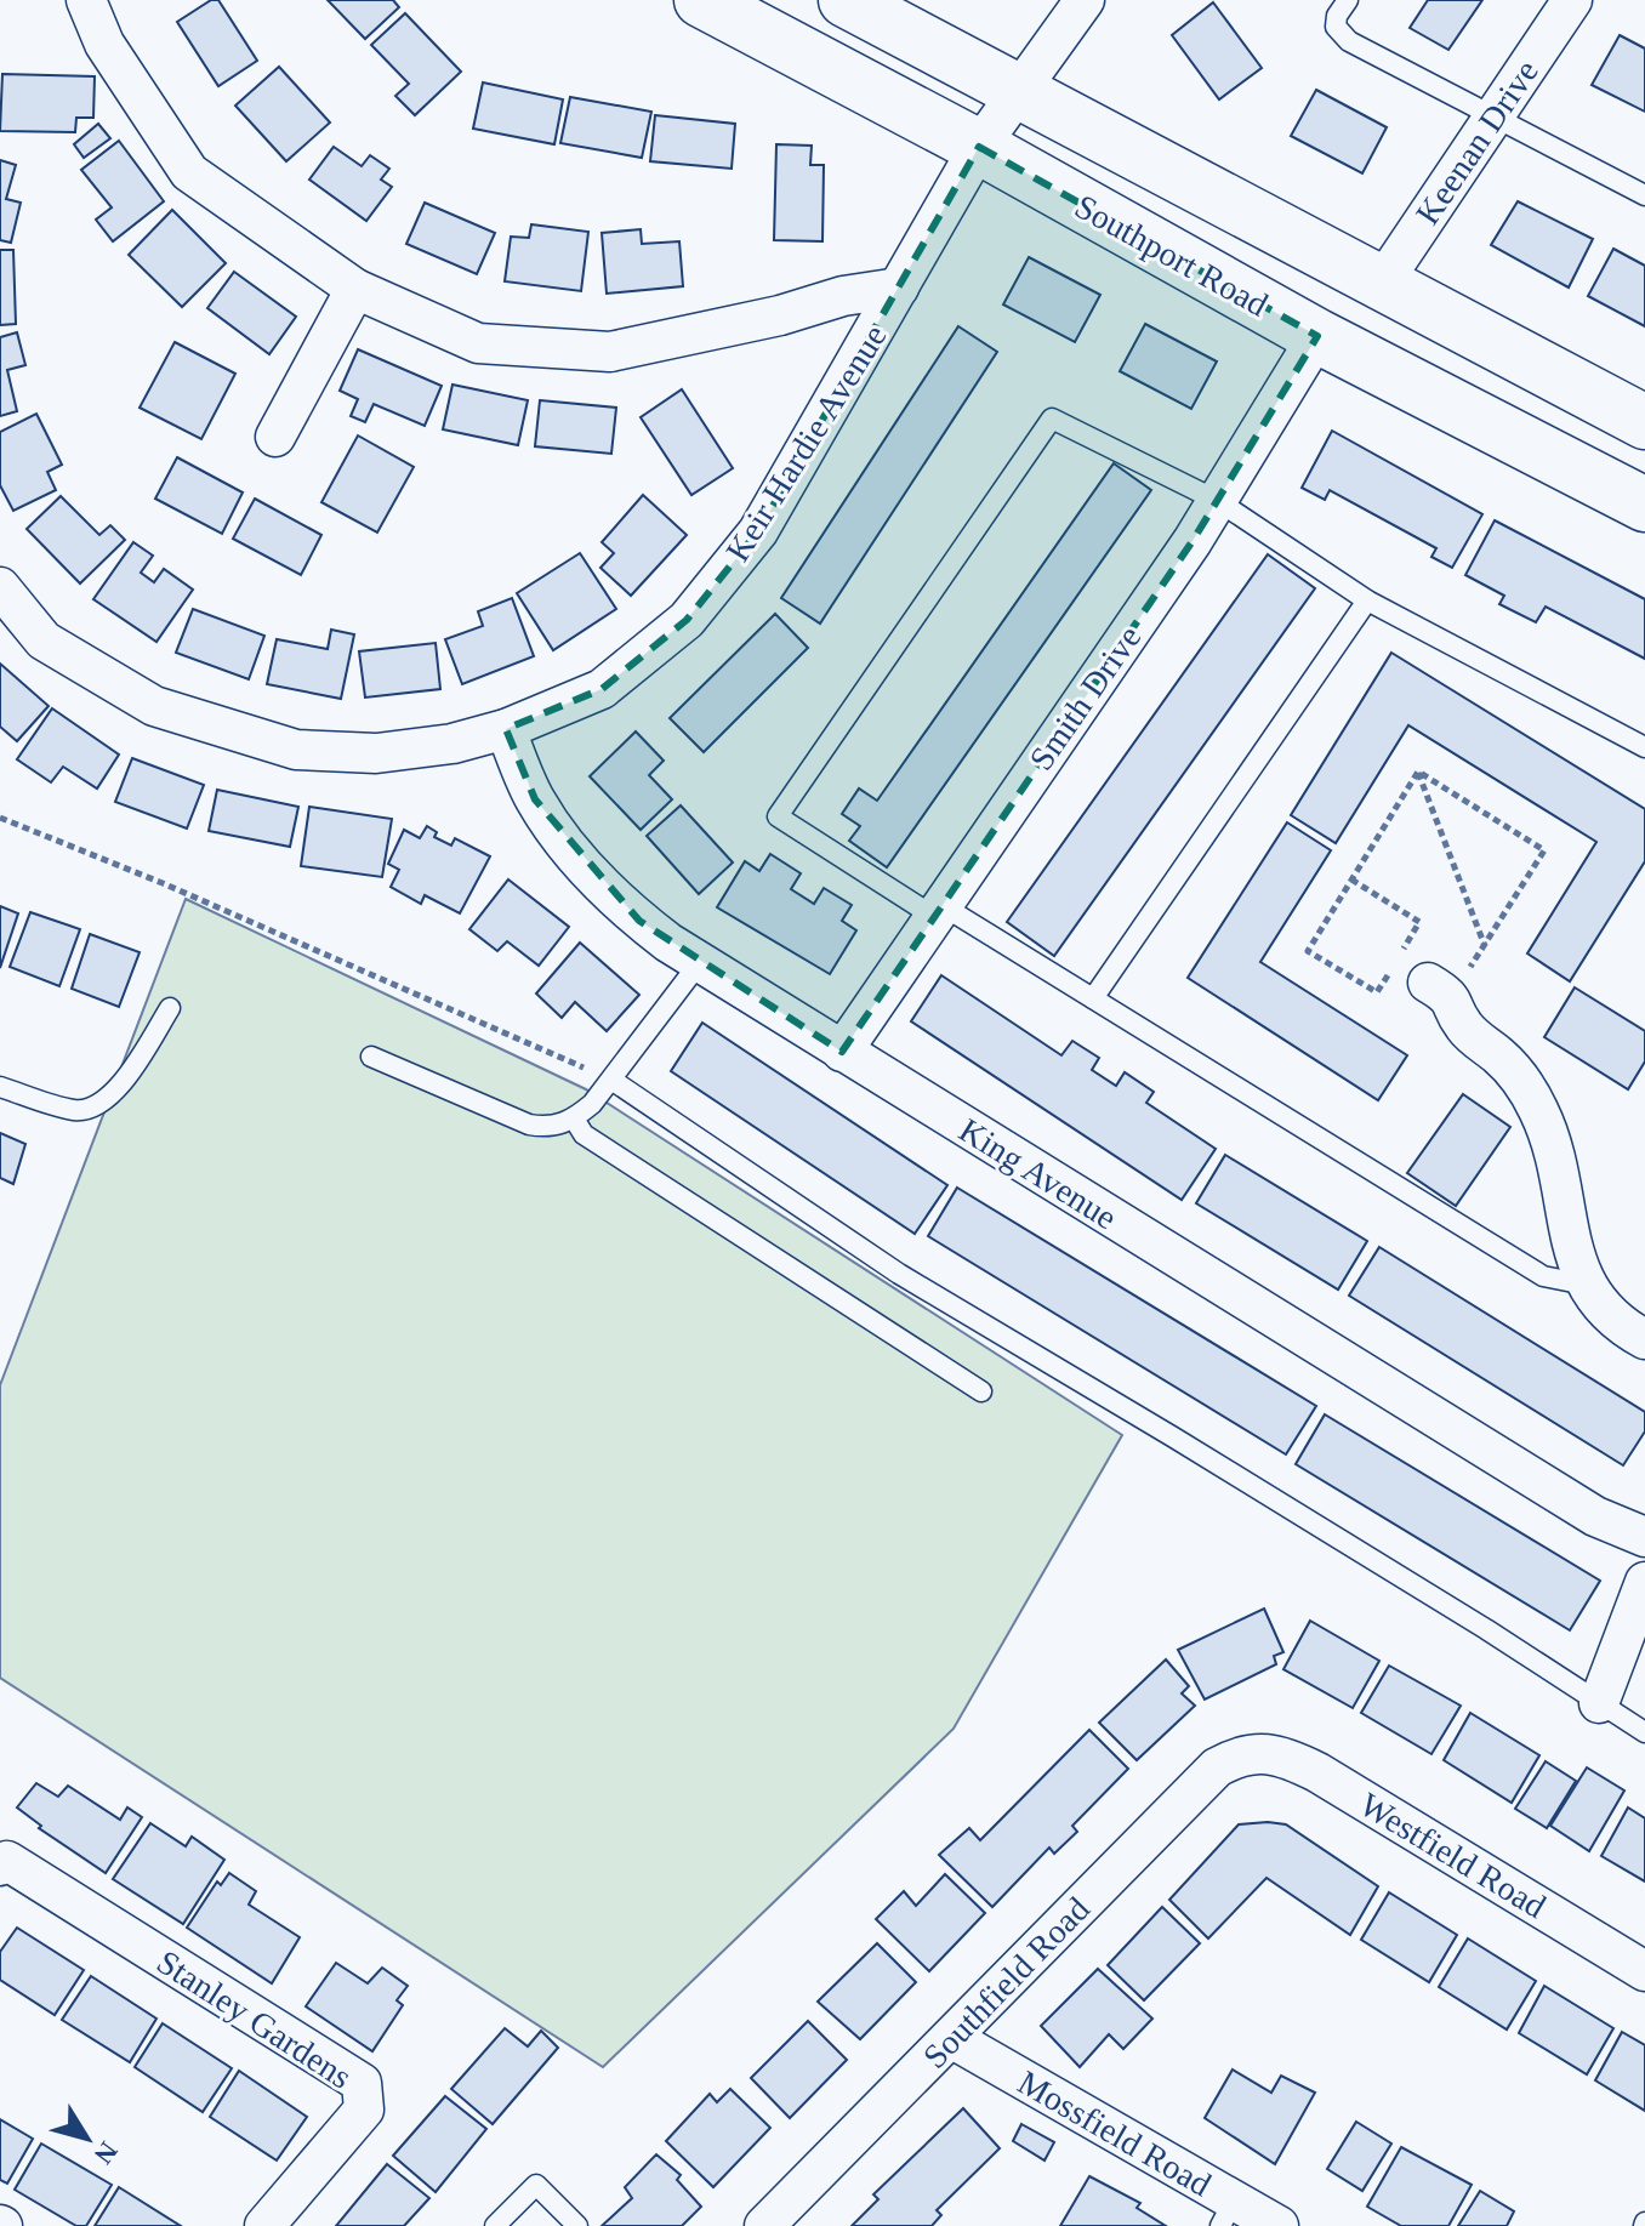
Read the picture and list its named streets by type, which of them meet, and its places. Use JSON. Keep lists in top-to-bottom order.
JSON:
{
  "streets": {
    "main road": ["Southport Road"],
    "street": [
      "Keenan Drive",
      "Keir Hardie Avenue",
      "Smith Drive",
      "King Avenue",
      "Westfield Road",
      "Southfield Road",
      "Stanley Gardens",
      "Mossfield Road"
    ]
  },
  "crossings": [
    ["Keenan Drive", "Southport Road"],
    ["Southport Road", "Keir Hardie Avenue"],
    ["Southport Road", "Smith Drive"],
    ["Keir Hardie Avenue", "King Avenue"],
    ["Smith Drive", "King Avenue"],
    ["Westfield Road", "Southfield Road"],
    ["Southfield Road", "Mossfield Road"]
  ],
  "north": "bottom right"
}
